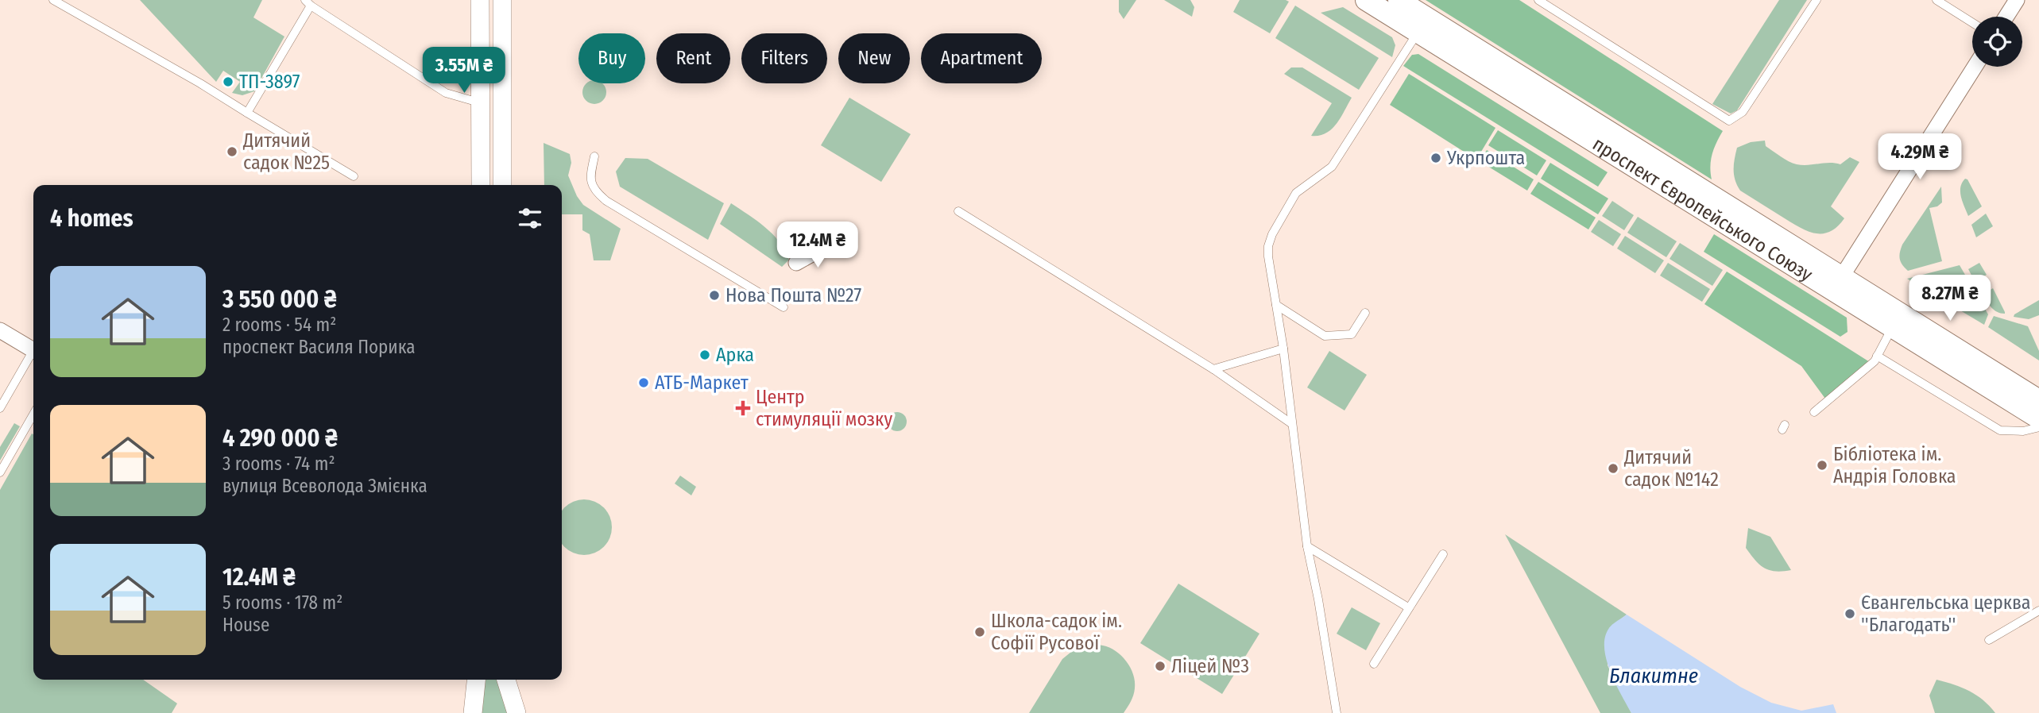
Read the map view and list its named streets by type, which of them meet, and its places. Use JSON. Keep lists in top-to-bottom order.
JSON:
{
  "streets": {
    "main road": ["проспект Європейського Союзу"]
  },
  "water": ["Блакитне"],
  "places": {
    "other": [
      "ТП-3897",
      "Дитячий садок №25",
      "Укрпошта",
      "Нова Пошта №27",
      "Арка",
      "АТБ-Маркет",
      "Бібліотека ім. Андрія Головка",
      "Дитячий садок №142",
      "Євангельська церква ''Благодать''",
      "Школа-садок ім. Софії Русової",
      "Ліцей №3"
    ],
    "health": ["Центр стимуляції мозку"]
  },
  "page": {
    "chip": [
      "Buy",
      "Rent",
      "Filters",
      "New",
      "Apartment"
    ],
    "price": [
      "3.55M ₴",
      "4.29M ₴",
      "12.4M ₴",
      "8.27M ₴"
    ],
    "heading": "4 homes",
    "list": [
      {
        "name": "3 550 000 ₴",
        "note": "2 rooms · 54 m² · проспект Василя Порика"
      },
      {
        "name": "4 290 000 ₴",
        "note": "3 rooms · 74 m² · вулиця Всеволода Змієнка"
      },
      {
        "name": "12.4M ₴",
        "note": "5 rooms · 178 m² · House"
      }
    ]
  }
}
